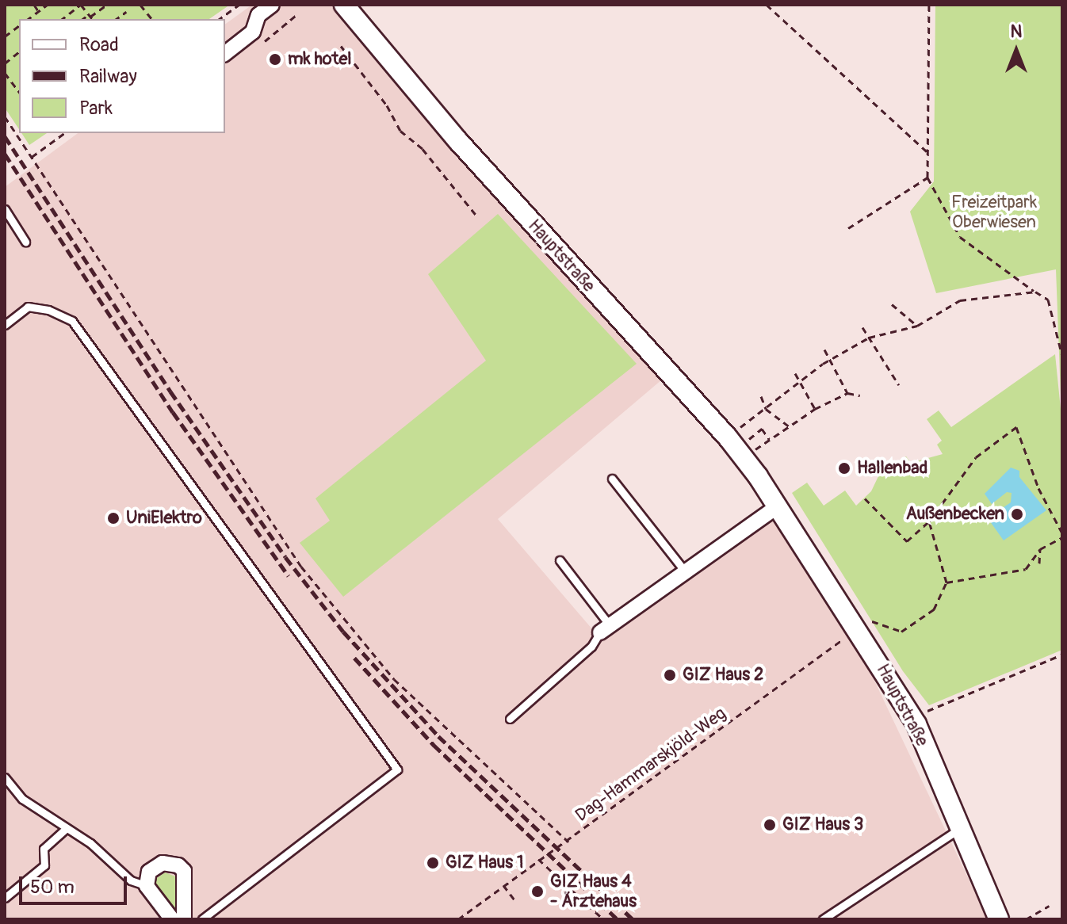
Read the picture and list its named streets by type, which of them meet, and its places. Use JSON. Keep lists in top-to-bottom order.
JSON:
{
  "streets": {
    "street": ["Hauptstraße"],
    "path": ["Dag-Hammarskjöld-Weg"]
  },
  "crossings": [
    ["Hauptstraße", "Dag-Hammarskjöld-Weg"]
  ],
  "parks": ["Freizeitpark Oberwiesen"],
  "places": [
    "mk hotel",
    "Hallenbad",
    "Außenbecken",
    "UniElektro",
    "GIZ Haus 2",
    "GIZ Haus 3",
    "GIZ Haus 1",
    "GIZ Haus 4 - Ärztehaus"
  ],
  "legend": ["Road", "Railway", "Park"],
  "scale_bar": "50 m",
  "north": "top"
}
